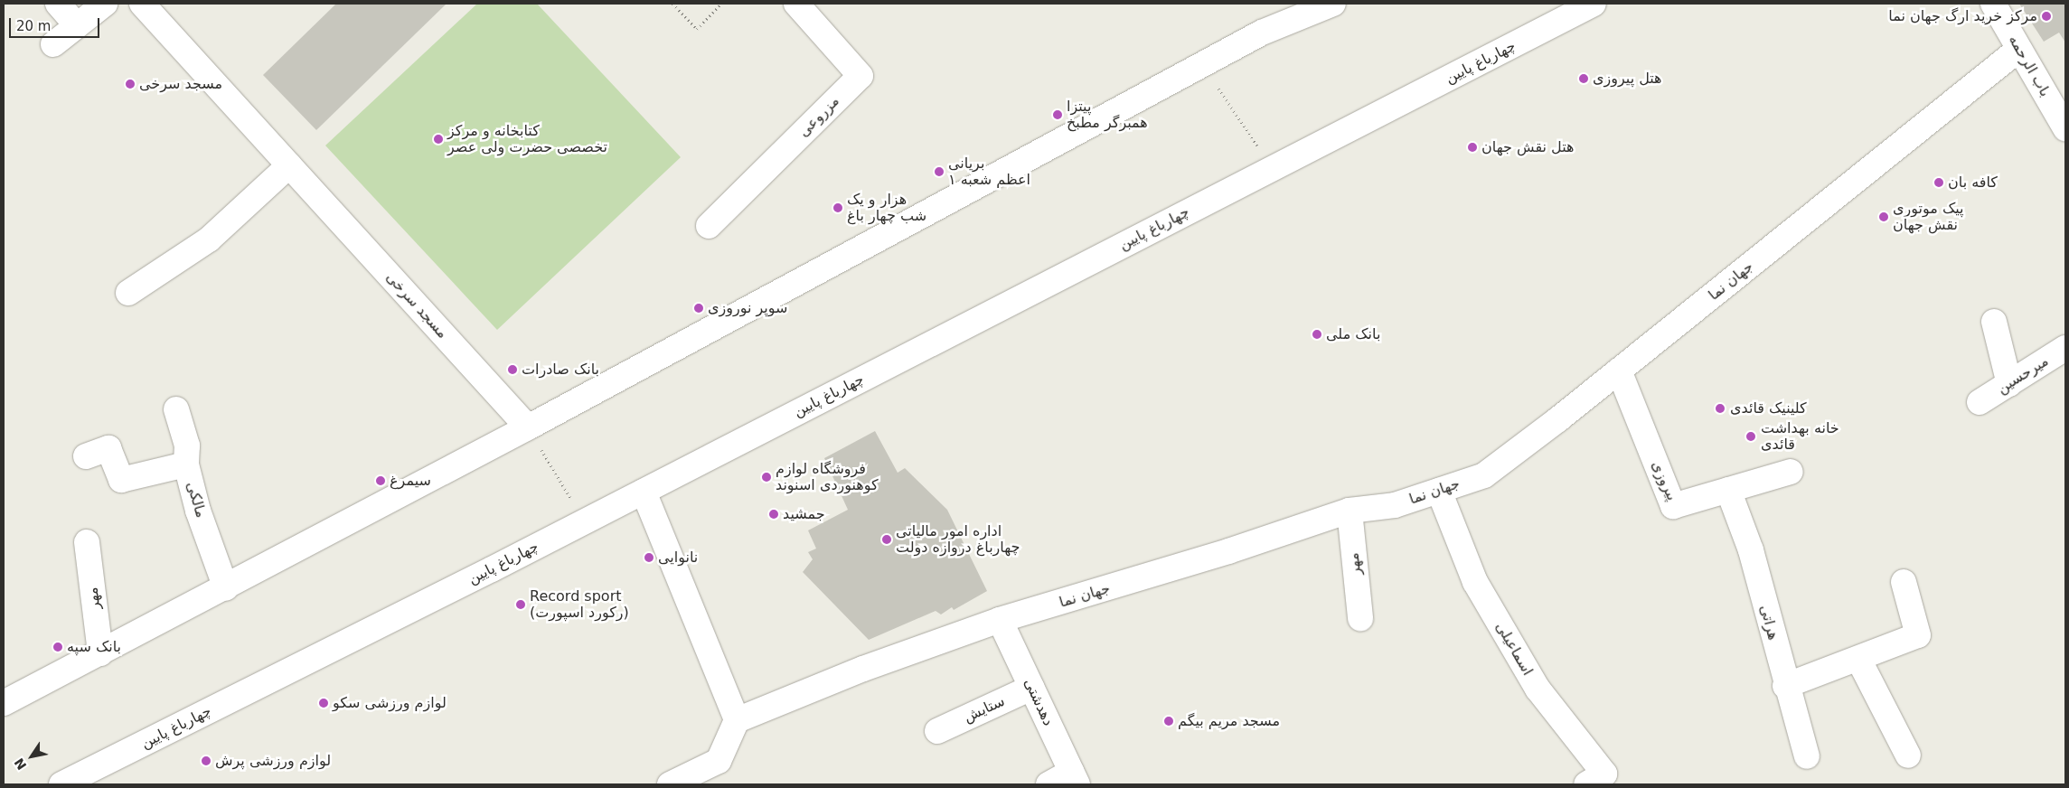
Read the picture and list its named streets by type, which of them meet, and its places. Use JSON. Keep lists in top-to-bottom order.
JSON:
{
  "streets": {
    "street": [
      "چهارباغ پایین",
      "باب الرحمه",
      "مزروعی",
      "جهان نما",
      "مسجد سرخی",
      "میرحسین",
      "پیروزی",
      "مالکی",
      "مهر",
      "هراتی",
      "اسماعیلی",
      "دهدشتی",
      "ستایش"
    ]
  },
  "crossings": [
    ["باب الرحمه", "جهان نما"],
    ["جهان نما", "پیروزی"],
    ["جهان نما", "مهر"],
    ["جهان نما", "اسماعیلی"],
    ["جهان نما", "دهدشتی"],
    ["پیروزی", "هراتی"],
    ["دهدشتی", "ستایش"]
  ],
  "places": [
    "مرکز خرید ارگ جهان نما",
    "هتل پیروزی",
    "مسجد سرخی",
    "پیتزا همبرگر مطبخ",
    "کتابخانه و مرکز تخصصی حضرت ولی عصر",
    "هتل نقش جهان",
    "بریانی اعظم شعبه ۱",
    "کافه بان",
    "هزار و یک شب چهار باغ",
    "پیک موتوری نقش جهان",
    "سوپر نوروزی",
    "بانک ملی",
    "بانک صادرات",
    "کلینیک قائدی",
    "خانه بهداشت قائدی",
    "فروشگاه لوازم کوهنوردی اسنوند",
    "سیمرغ",
    "جمشيد",
    "اداره امور مالیاتی چهارباغ دروازه دولت",
    "نانوایی",
    "Record sport (رکورد اسپورت)",
    "بانک سپه",
    "لوازم ورزشی سکو",
    "مسجد مریم بیگم",
    "لوازم ورزشی پرش"
  ],
  "scale_bar": "20 m",
  "north": "bottom left"
}
